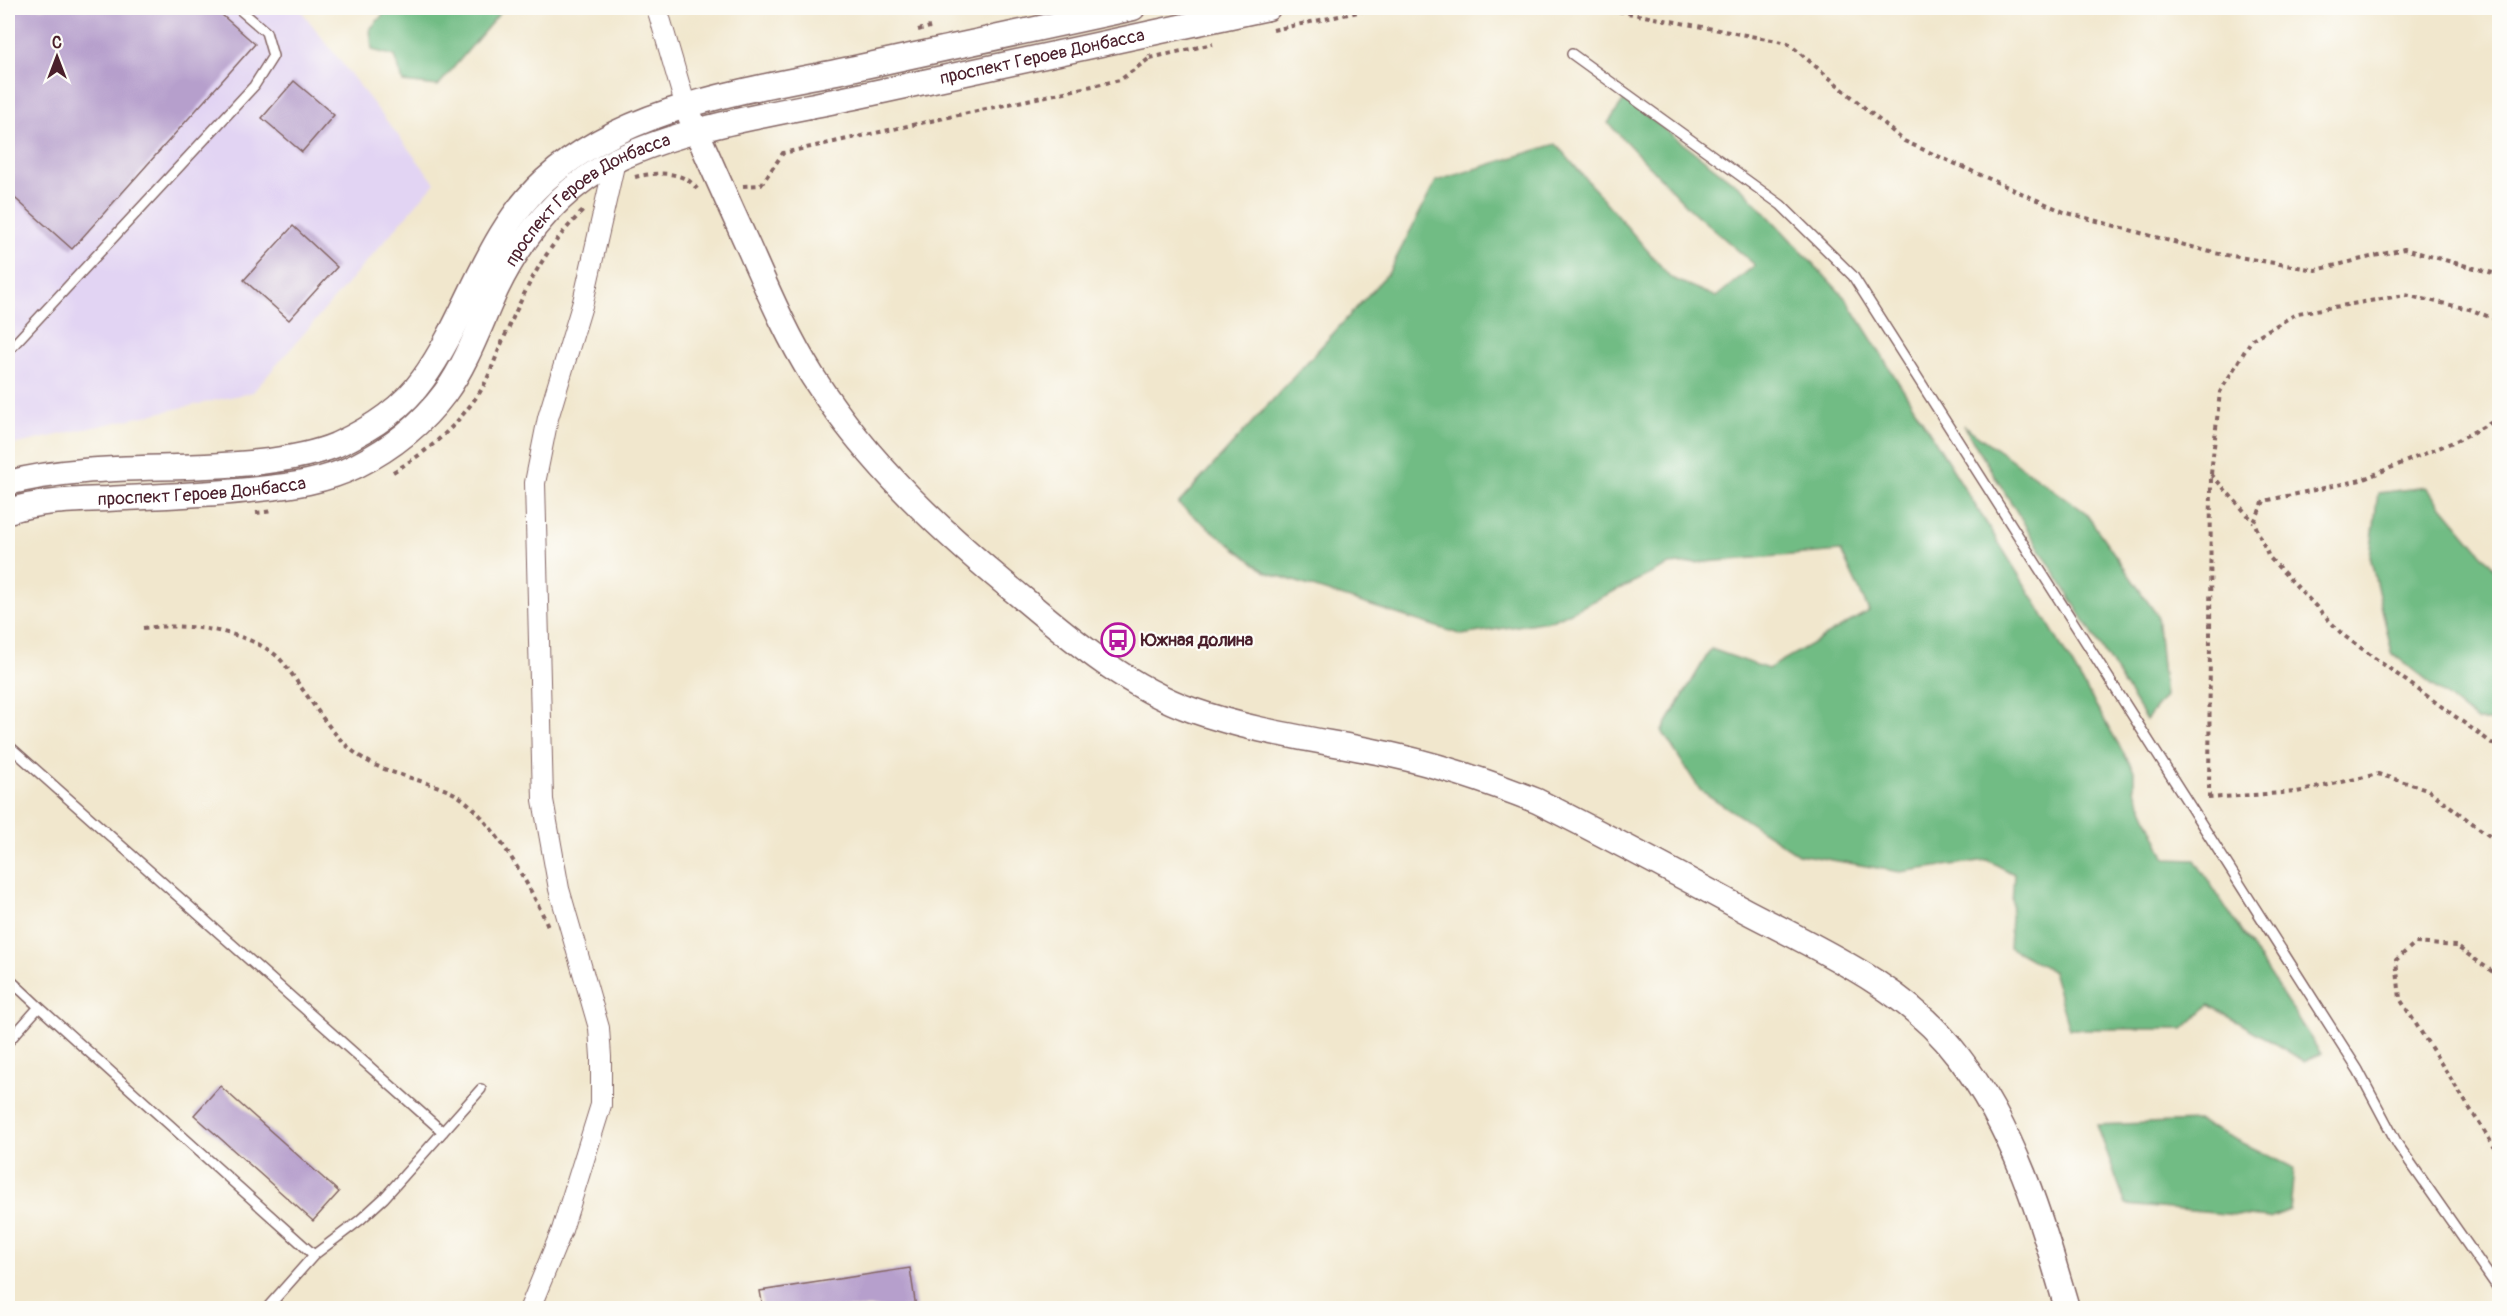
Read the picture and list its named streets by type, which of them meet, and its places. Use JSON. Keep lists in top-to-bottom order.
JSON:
{
  "streets": {
    "street": ["проспект Героев Донбасса"]
  },
  "places": {
    "bus stop": ["Южная долина"]
  },
  "north": "top"
}
